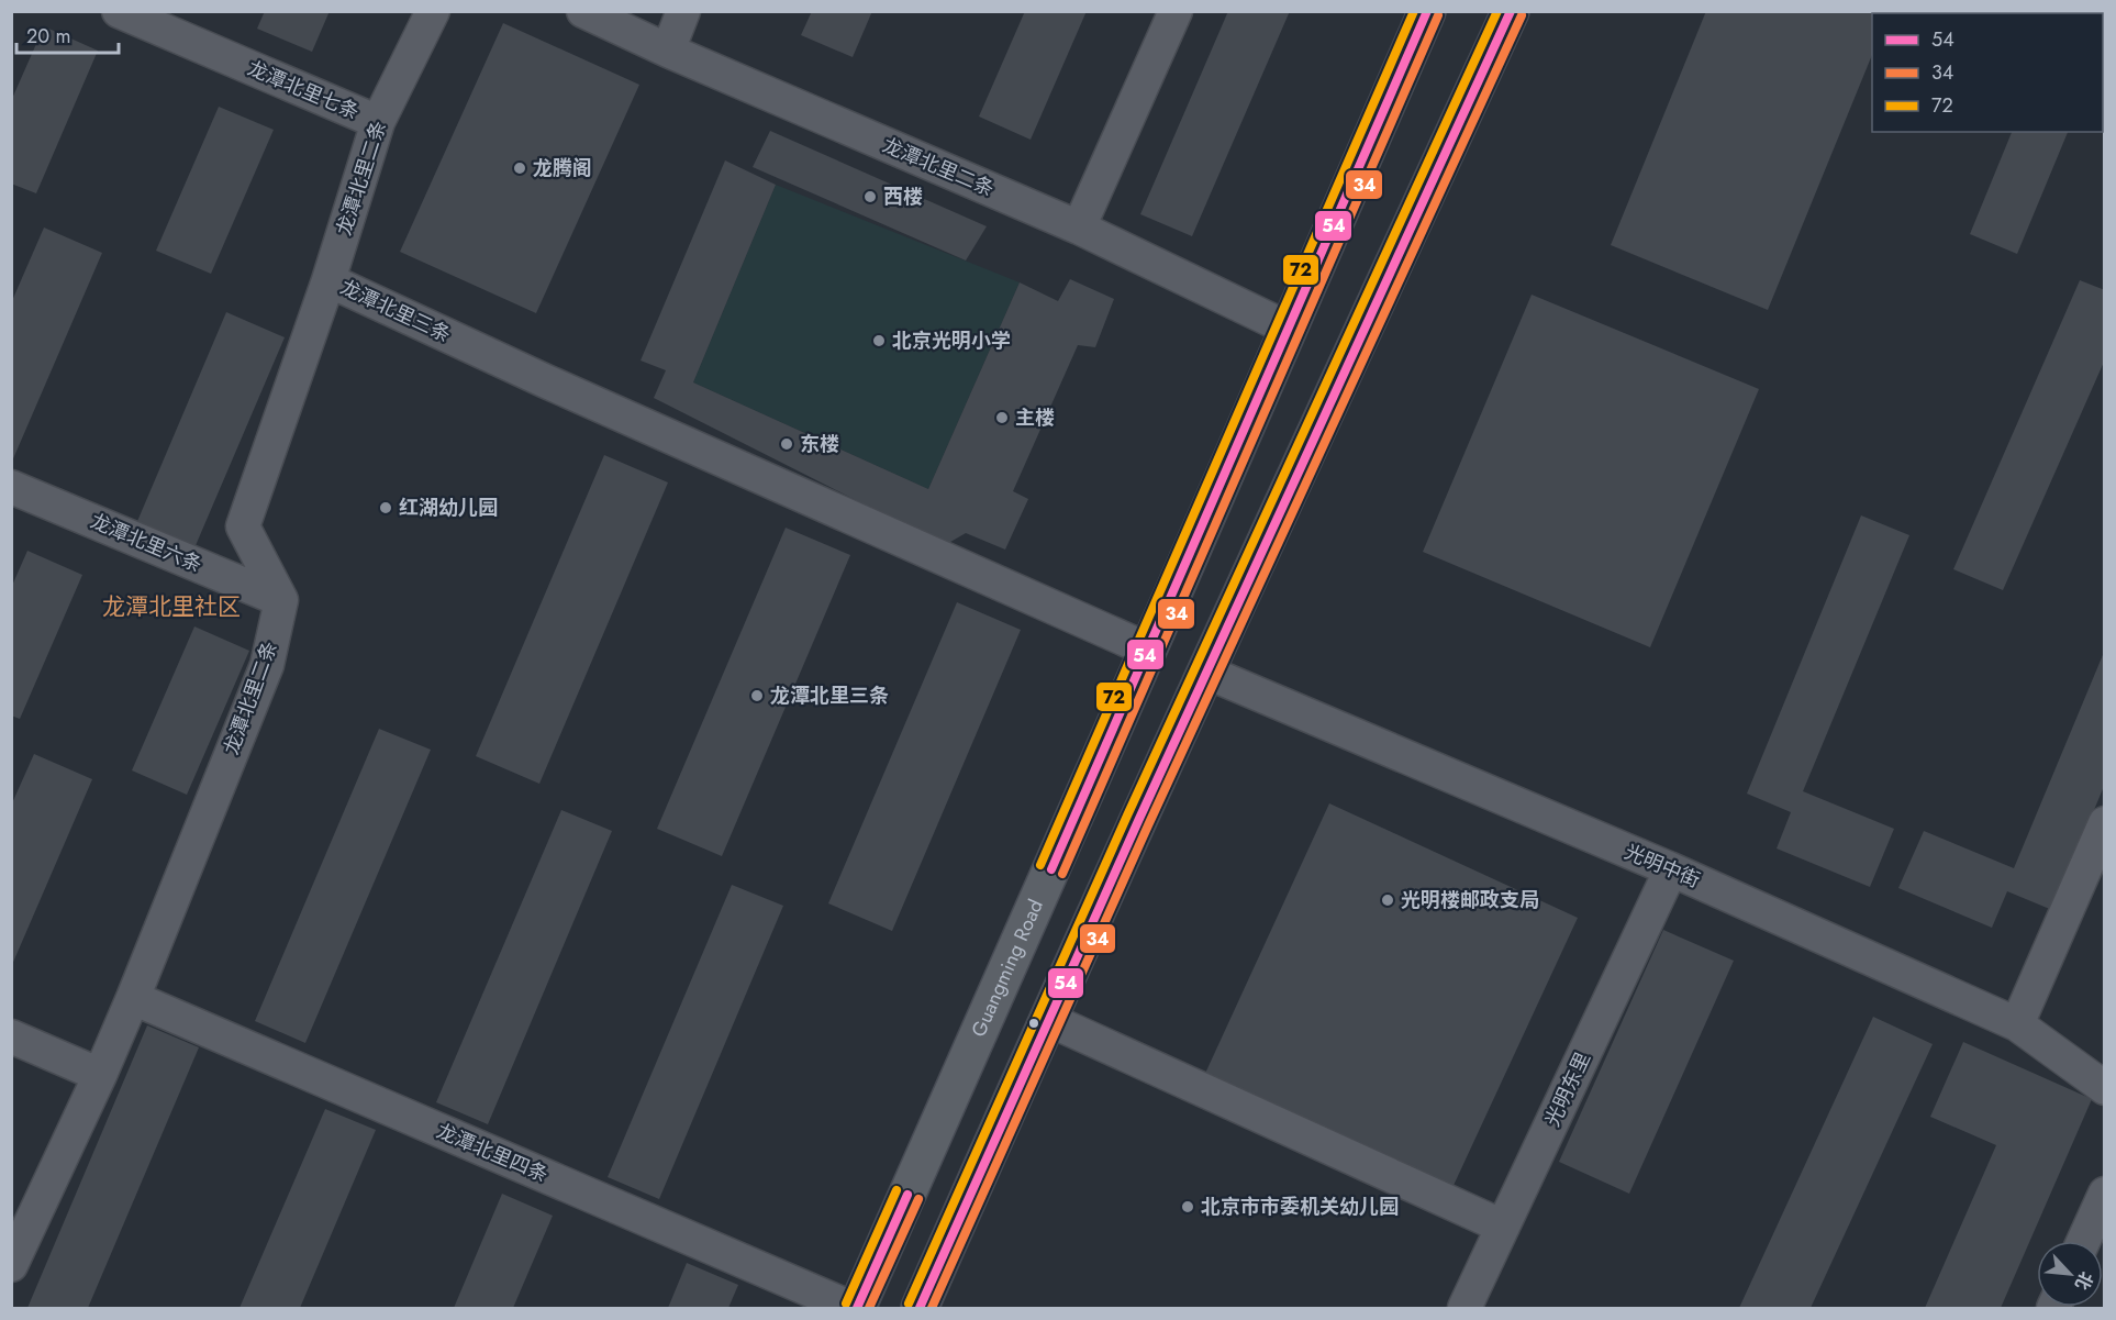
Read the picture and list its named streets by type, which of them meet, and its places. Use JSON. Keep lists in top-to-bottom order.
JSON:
{
  "streets": {
    "main road": ["Guangming Road"],
    "street": [
      "龙潭北里七条",
      "龙潭北里二条",
      "龙潭北里三条",
      "龙潭北里六条",
      "光明中街",
      "光明东里",
      "龙潭北里四条"
    ]
  },
  "crossings": [
    ["龙潭北里七条", "龙潭北里二条"],
    ["龙潭北里二条", "龙潭北里三条"],
    ["龙潭北里二条", "龙潭北里六条"],
    ["龙潭北里二条", "Guangming Road"],
    ["龙潭北里二条", "龙潭北里四条"],
    ["龙潭北里三条", "Guangming Road"],
    ["光明中街", "光明东里"]
  ],
  "districts": ["龙潭北里社区"],
  "places": [
    "龙腾阁",
    "西楼",
    "北京光明小学",
    "主楼",
    "东楼",
    "红湖幼儿园",
    "龙潭北里三条",
    "光明楼邮政支局",
    "北京市市委机关幼儿园"
  ],
  "lines": ["transit line 54", "transit line 72", "transit line 34"],
  "legend": ["54", "34", "72"],
  "scale_bar": "20 m",
  "north": "bottom right"
}
